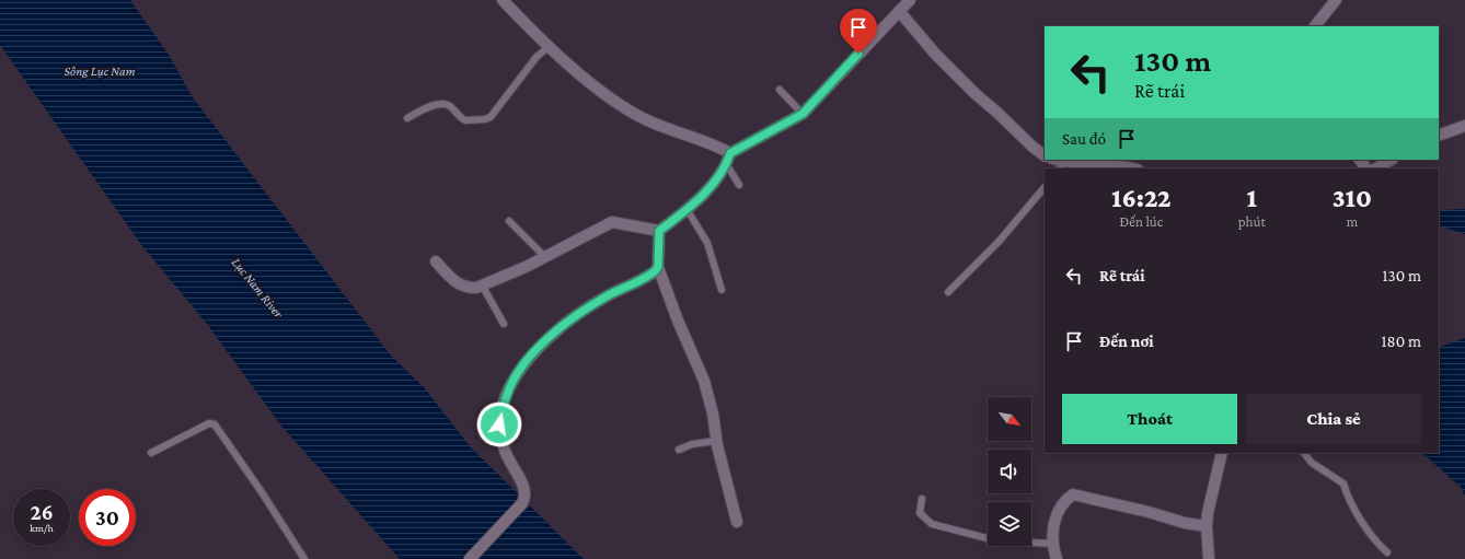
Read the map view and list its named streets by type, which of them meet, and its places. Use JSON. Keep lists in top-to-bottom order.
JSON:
{
  "water": ["Sông Lục Nam", "Lục Nam River"],
  "north": "bottom right",
  "page": {
    "turn": ["130 m", "Rẽ trái"],
    "then": "Sau đó",
    "eta": [
      "16:22",
      "Đến lúc",
      "1",
      "phút",
      "310",
      "m"
    ],
    "list": [
      {
        "name": "Rẽ trái",
        "value": "130 m"
      },
      {
        "name": "Đến nơi",
        "value": "180 m"
      }
    ],
    "buttons": ["Thoát", "Chia sẻ"],
    "speed": "26 km/h",
    "limit": "30"
  }
}
